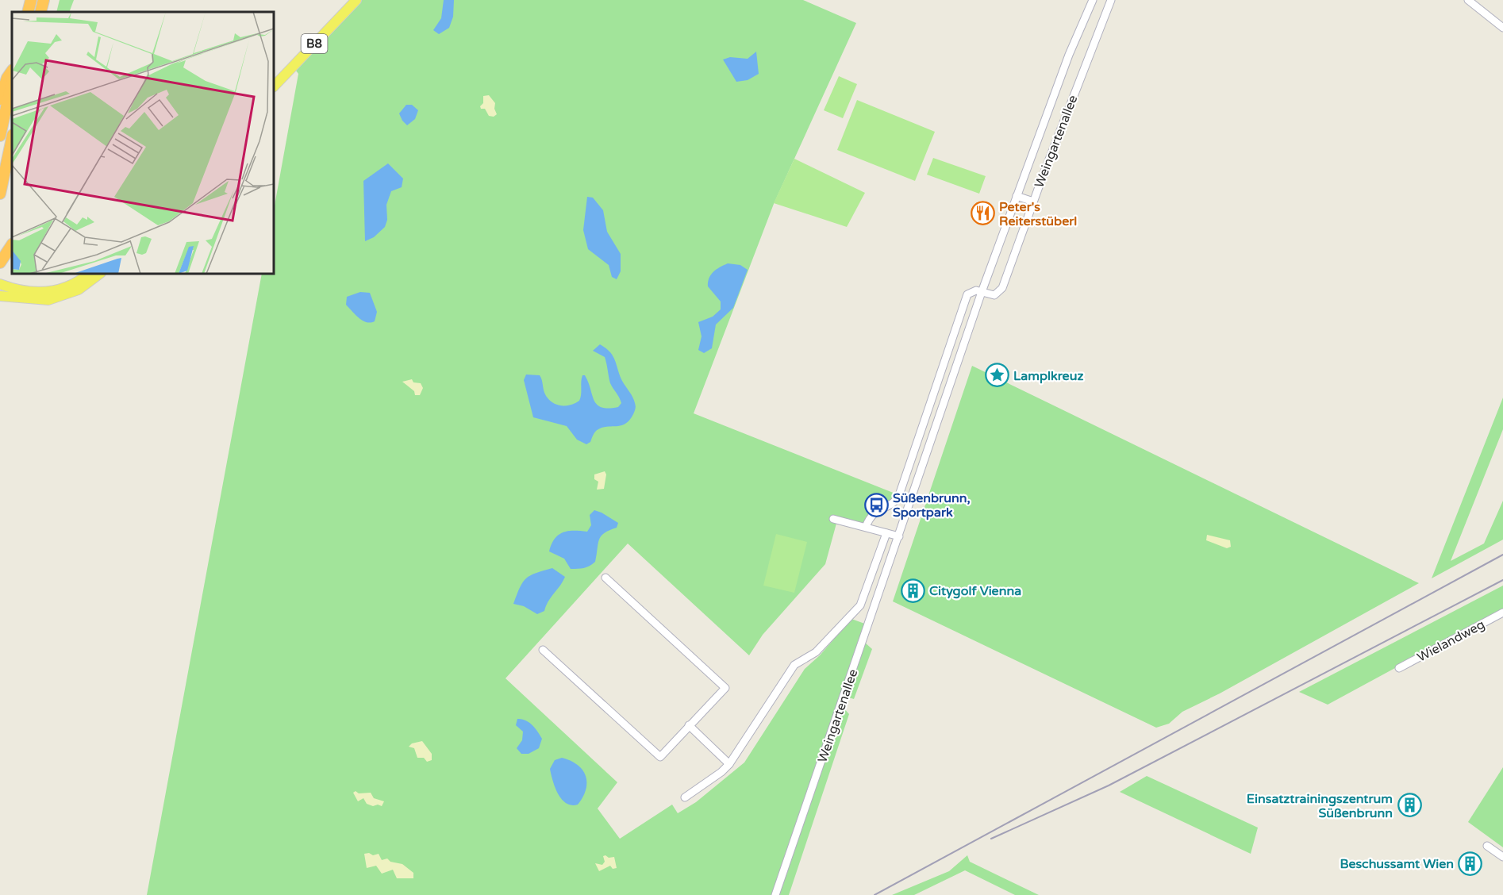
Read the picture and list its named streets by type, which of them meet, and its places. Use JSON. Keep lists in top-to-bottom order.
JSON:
{
  "streets": {
    "main road": ["B8"],
    "street": ["Weingartenallee", "Wielandweg"]
  },
  "places": {
    "restaurant": ["Peter's Reiterstüberl"],
    "place": ["Lamplkreuz"],
    "bus stop": ["Süßenbrunn, Sportpark"],
    "building": ["Citygolf Vienna", "Einsatztrainingszentrum Süßenbrunn", "Beschussamt Wien"]
  }
}
